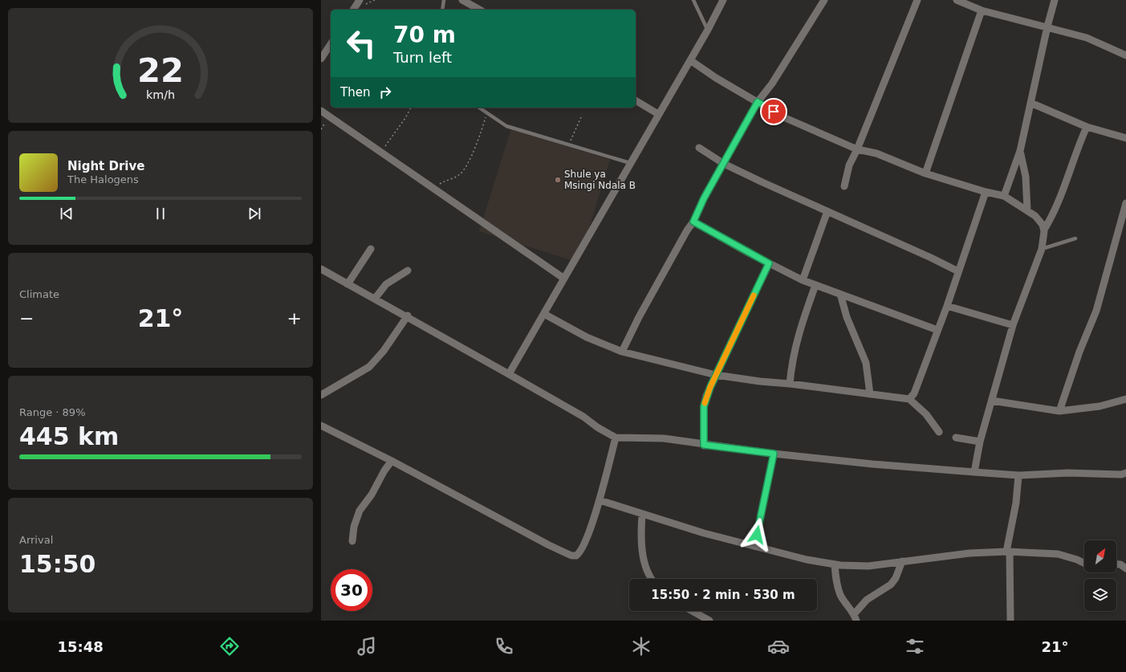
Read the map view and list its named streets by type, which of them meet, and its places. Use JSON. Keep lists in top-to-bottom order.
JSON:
{
  "places": ["Shule ya Msingi Ndala B"],
  "north": "top right",
  "page": {
    "turn": ["70 m", "Turn left"],
    "then": "Then",
    "song": ["Night Drive", "The Halogens"],
    "tile": [
      "Climate",
      ["Range · 89%", "445 km"],
      ["Arrival", "15:50"]
    ],
    "heat": ["−", "21°", "+"],
    "limit": "30",
    "trip": "15:50 · 2 min · 530 m",
    "tabs": ["15:48", "21°"],
    "gauge": ["22", "km/h"]
  }
}
